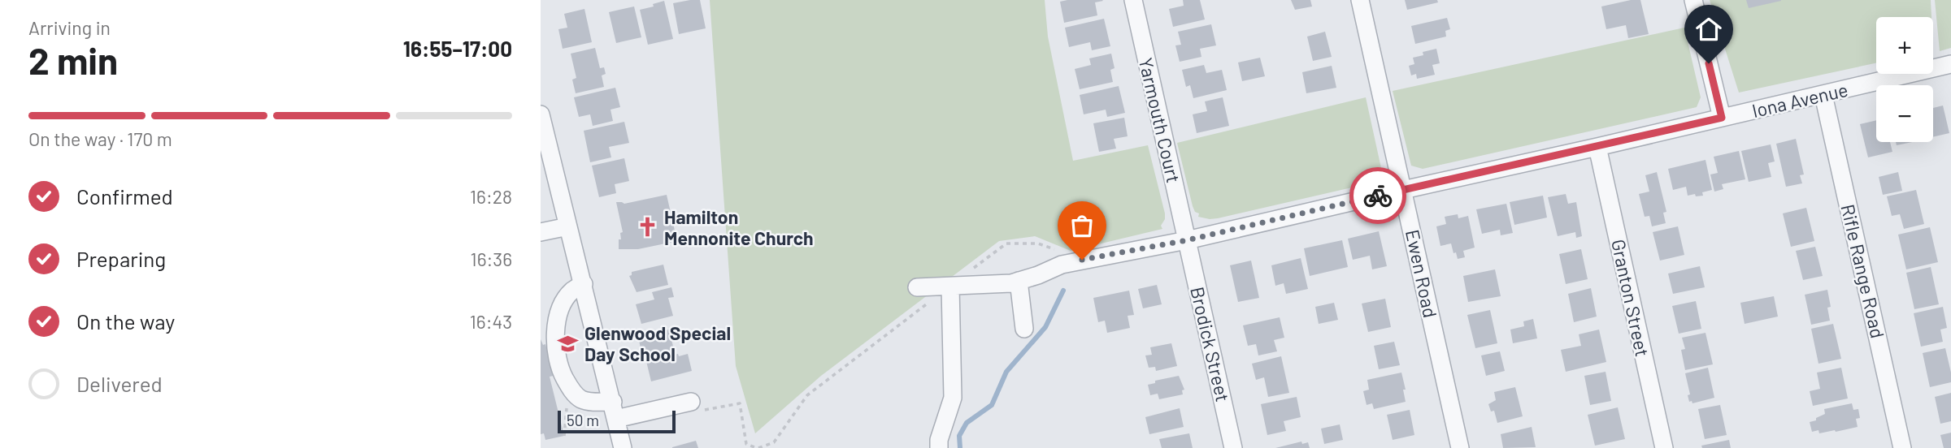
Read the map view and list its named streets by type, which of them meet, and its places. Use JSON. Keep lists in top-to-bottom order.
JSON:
{
  "streets": {
    "street": [
      "Iona Avenue",
      "Yarmouth Court",
      "Rifle Range Road",
      "Ewen Road",
      "Granton Street",
      "Brodick Street"
    ]
  },
  "crossings": [
    ["Iona Avenue", "Yarmouth Court"],
    ["Iona Avenue", "Rifle Range Road"],
    ["Iona Avenue", "Ewen Road"],
    ["Iona Avenue", "Granton Street"],
    ["Iona Avenue", "Brodick Street"],
    ["Yarmouth Court", "Brodick Street"]
  ],
  "places": {
    "church": ["Hamilton Mennonite Church"],
    "school or university": ["Glenwood Special Day School"]
  },
  "scale_bar": "50 m",
  "page": {
    "heading": ["2 min", "Arriving in", "16:55–17:00"],
    "map_buttons": ["+", "−"],
    "bar": "On the way · 170 m",
    "list": [
      ["Confirmed", "16:28"],
      ["Preparing", "16:36"],
      ["On the way", "16:43"],
      "Delivered"
    ],
    "scale": "50 m"
  }
}
